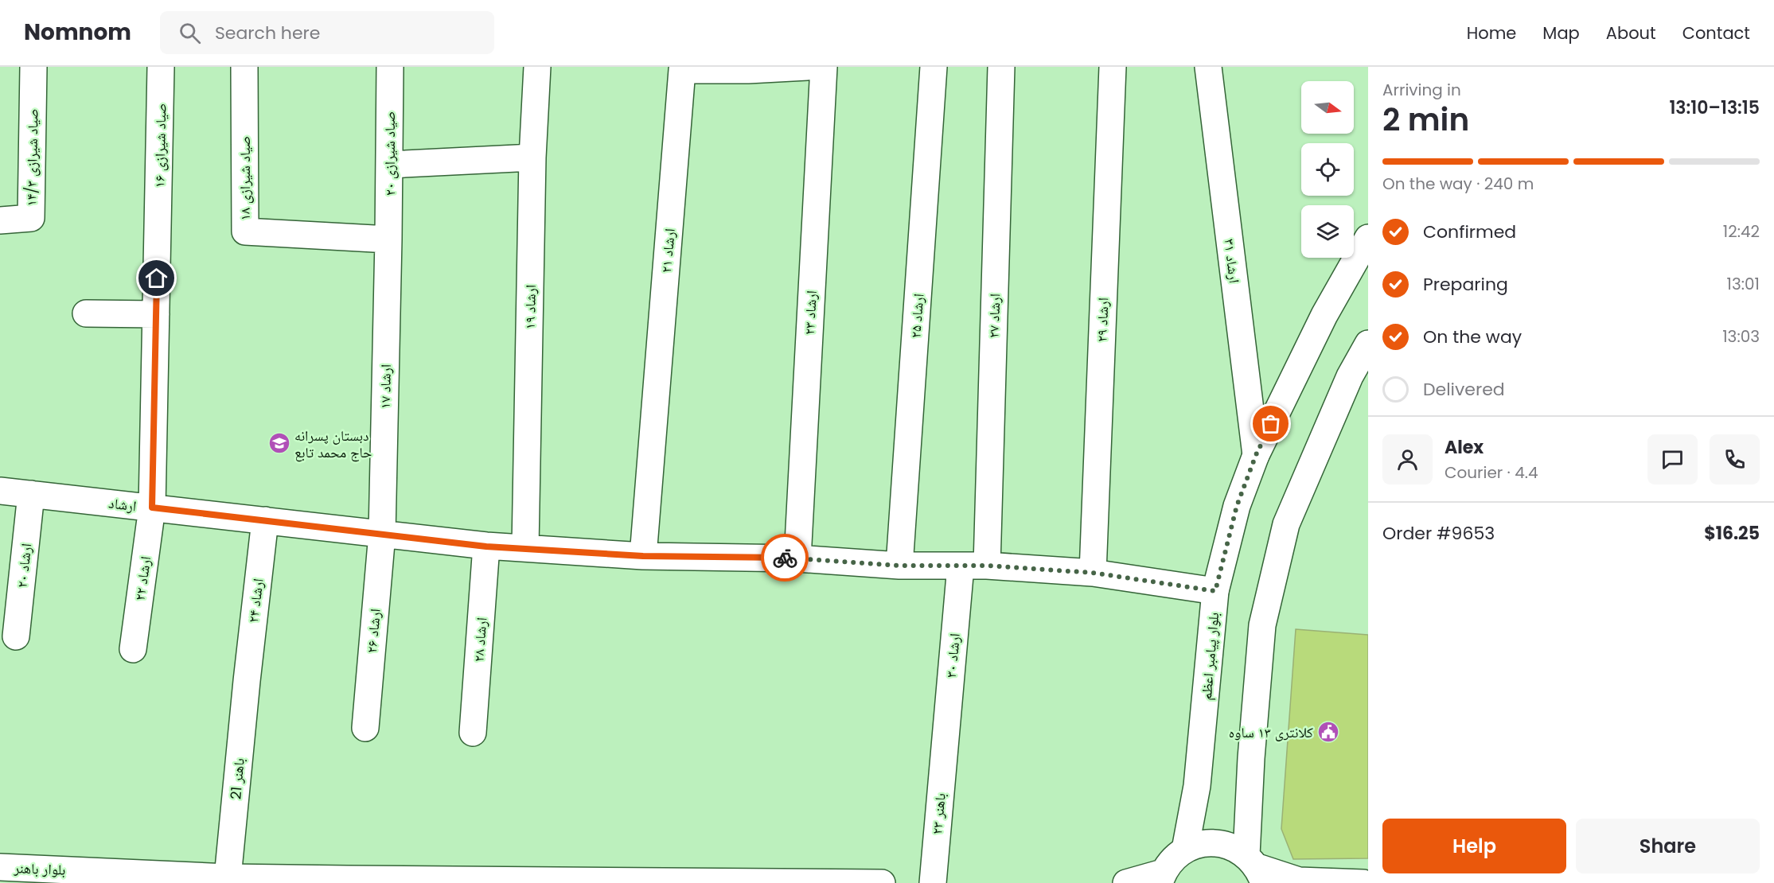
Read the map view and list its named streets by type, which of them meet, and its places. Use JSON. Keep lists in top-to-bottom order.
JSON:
{
  "streets": {
    "street": [
      "صیاد شیرازی ۱۶",
      "صیاد شیرازی ۲۰",
      "صیاد شیرازی ۱۴/۳",
      "صیاد شیرازی ۱۸",
      "ارشاد ۲۱",
      "ارشاد ۳۱",
      "ارشاد ۱۹",
      "ارشاد ۲۳",
      "ارشاد ۲۵",
      "ارشاد ۲۷",
      "ارشاد ۲۹",
      "ارشاد ۱۷",
      "ارشاد",
      "ارشاد ۲۰",
      "ارشاد ۲۲",
      "ارشاد ۲۴",
      "ارشاد ۲۶",
      "ارشاد ۲۸",
      "ارشاد ۳۰",
      "بلوار پیامبر اعظم",
      "باهنر 21",
      "باهنر ۲۳",
      "بلوار باهنر"
    ]
  },
  "crossings": [
    ["صیاد شیرازی ۱۶", "ارشاد ۲۲"],
    ["صیاد شیرازی ۲۰", "صیاد شیرازی ۱۸"],
    ["صیاد شیرازی ۲۰", "ارشاد ۱۷"],
    ["صیاد شیرازی ۱۸", "ارشاد ۱۷"],
    ["ارشاد ۲۱", "ارشاد"],
    ["ارشاد ۳۱", "بلوار پیامبر اعظم"],
    ["ارشاد ۱۹", "ارشاد"],
    ["ارشاد ۲۳", "ارشاد"],
    ["ارشاد ۲۵", "ارشاد"],
    ["ارشاد ۲۷", "ارشاد"],
    ["ارشاد ۲۹", "ارشاد"],
    ["ارشاد ۱۷", "ارشاد"],
    ["ارشاد ۱۷", "ارشاد ۲۶"],
    ["ارشاد", "ارشاد ۲۰"],
    ["ارشاد", "ارشاد ۲۲"],
    ["ارشاد", "ارشاد ۲۴"],
    ["ارشاد", "ارشاد ۲۶"],
    ["ارشاد", "ارشاد ۲۸"],
    ["ارشاد", "ارشاد ۳۰"],
    ["ارشاد", "بلوار پیامبر اعظم"],
    ["ارشاد ۲۴", "باهنر 21"],
    ["ارشاد ۳۰", "باهنر ۲۳"],
    ["باهنر 21", "بلوار باهنر"]
  ],
  "places": {
    "school or university": ["دبستان پسرانه حاج محمد تابع"],
    "public building": ["کلانتری ۱۳ ساوه"]
  },
  "north": "right",
  "page": {
    "header": "Nomnom",
    "search": "Search here",
    "nav": [
      "Home",
      "Map",
      "About",
      "Contact"
    ],
    "heading": ["2 min", "Arriving in", "13:10–13:15"],
    "panel": [
      "Alex",
      "Courier · 4.4",
      "Order #9653",
      "$16.25"
    ],
    "bar": "On the way · 240 m",
    "list": [
      ["Confirmed", "12:42"],
      ["Preparing", "13:01"],
      ["On the way", "13:03"],
      "Delivered"
    ],
    "buttons": ["Help", "Share"]
  }
}
